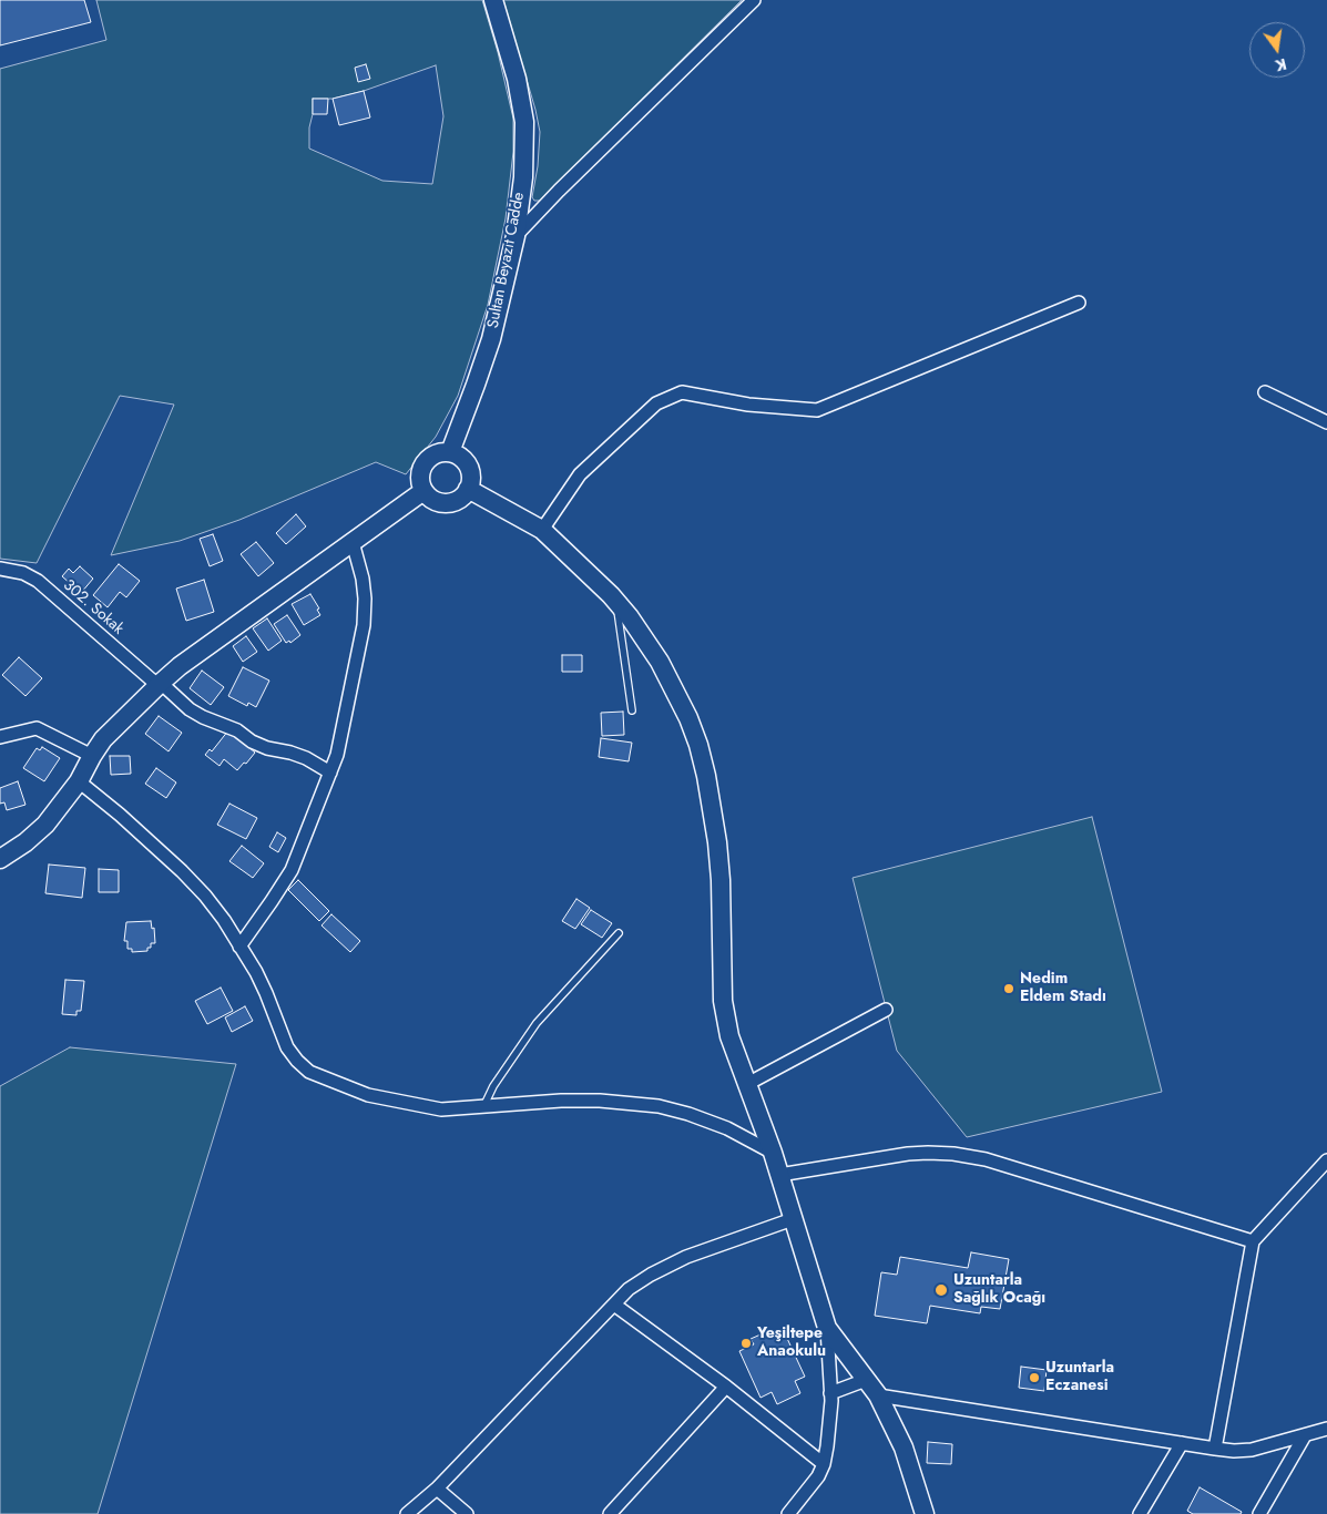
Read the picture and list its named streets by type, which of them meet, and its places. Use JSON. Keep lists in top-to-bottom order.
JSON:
{
  "streets": {
    "street": ["Sultan Beyazıt Cadde", "302. Sokak"]
  },
  "places": [
    "Nedim Eldem Stadı",
    "Uzuntarla Sağlık Ocağı",
    "Yeşiltepe Anaokulu",
    "Uzuntarla Eczanesi"
  ],
  "north": "bottom"
}
